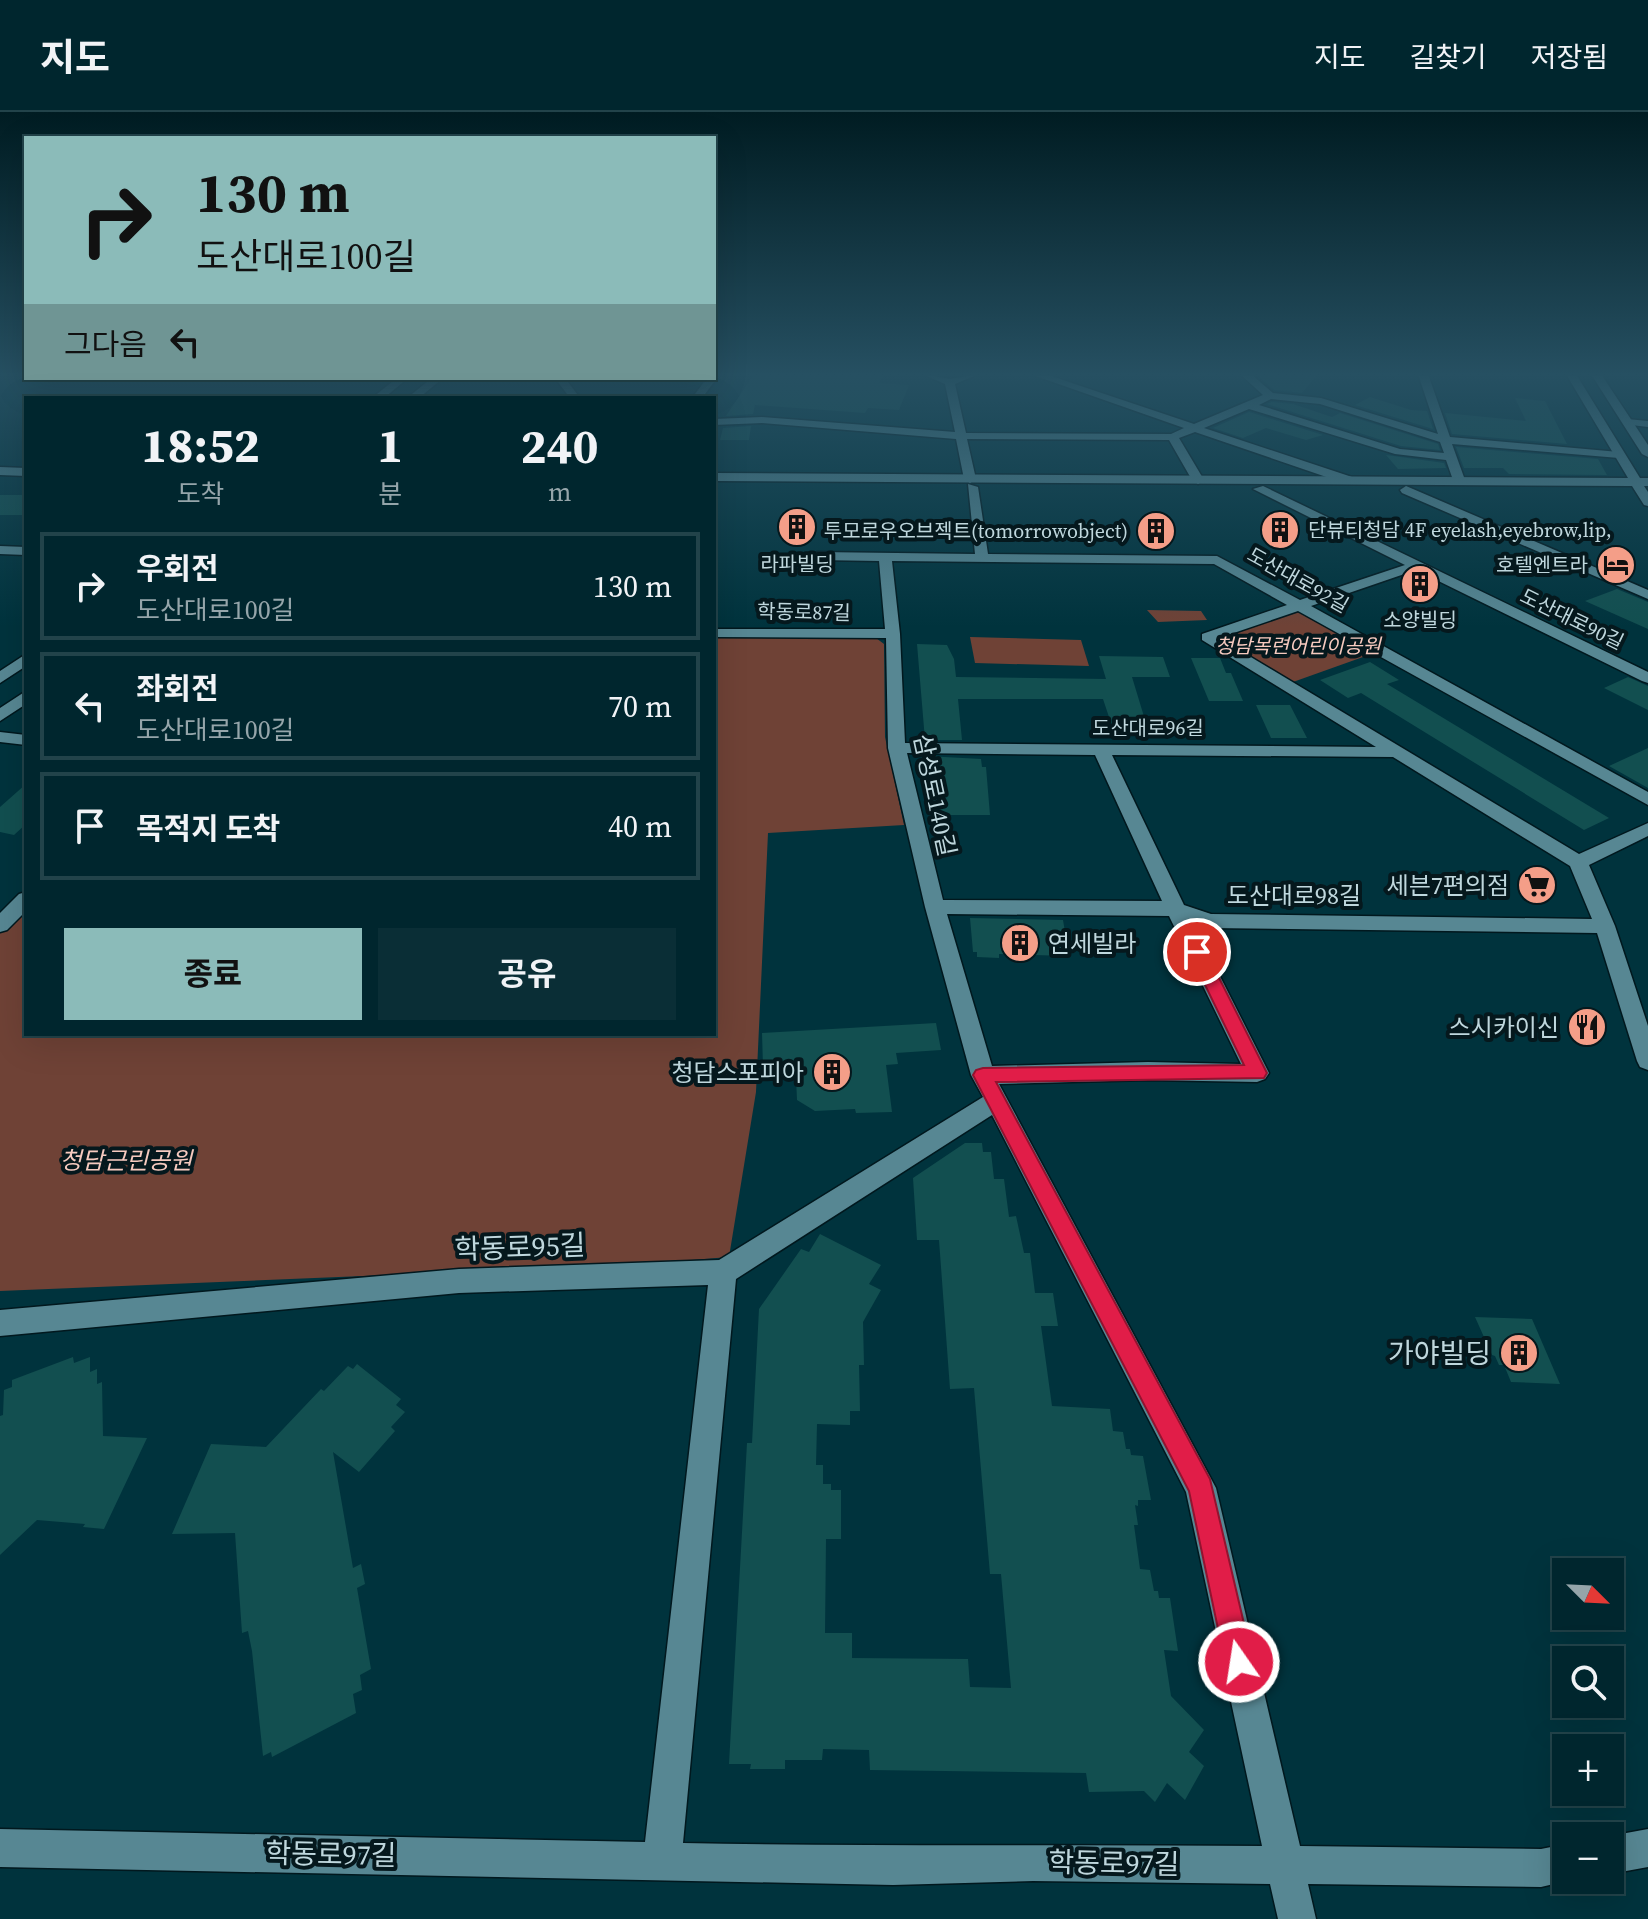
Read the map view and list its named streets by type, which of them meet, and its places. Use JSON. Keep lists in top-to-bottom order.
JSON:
{
  "streets": {
    "street": [
      "도산대로92길",
      "학동로87길",
      "도산대로90길",
      "도산대로96길",
      "삼성로140길",
      "도산대로98길",
      "학동로95길",
      "학동로97길"
    ]
  },
  "crossings": [
    ["도산대로92길", "삼성로140길"],
    ["학동로87길", "삼성로140길"],
    ["도산대로96길", "삼성로140길"],
    ["삼성로140길", "도산대로98길"],
    ["삼성로140길", "학동로97길"]
  ],
  "parks": ["청담목련어린이공원", "청담근린공원"],
  "places": {
    "building": [
      "라파빌딩",
      "단뷰티청담 4F eyelash,eyebrow,lip,",
      "투모로우오브젝트(tomorrowobject)",
      "소양빌딩",
      "연세빌라",
      "청담스포피아",
      "가야빌딩"
    ],
    "hotel": ["호텔엔트라"],
    "supermarket": ["세븐7편의점"],
    "restaurant": ["스시카이신"]
  },
  "north": "bottom right",
  "page": {
    "header": "지도",
    "nav": ["지도", "길찾기", "저장됨"],
    "turn": ["130 m", "도산대로100길"],
    "then": "그다음",
    "eta": [
      "18:52",
      "도착",
      "1",
      "분",
      "240",
      "m"
    ],
    "list": [
      {
        "name": "우회전",
        "note": "도산대로100길",
        "value": "130 m"
      },
      {
        "name": "좌회전",
        "note": "도산대로100길",
        "value": "70 m"
      },
      {
        "name": "목적지 도착",
        "value": "40 m"
      }
    ],
    "buttons": ["종료", "공유"],
    "map_buttons": ["+", "−"]
  }
}
